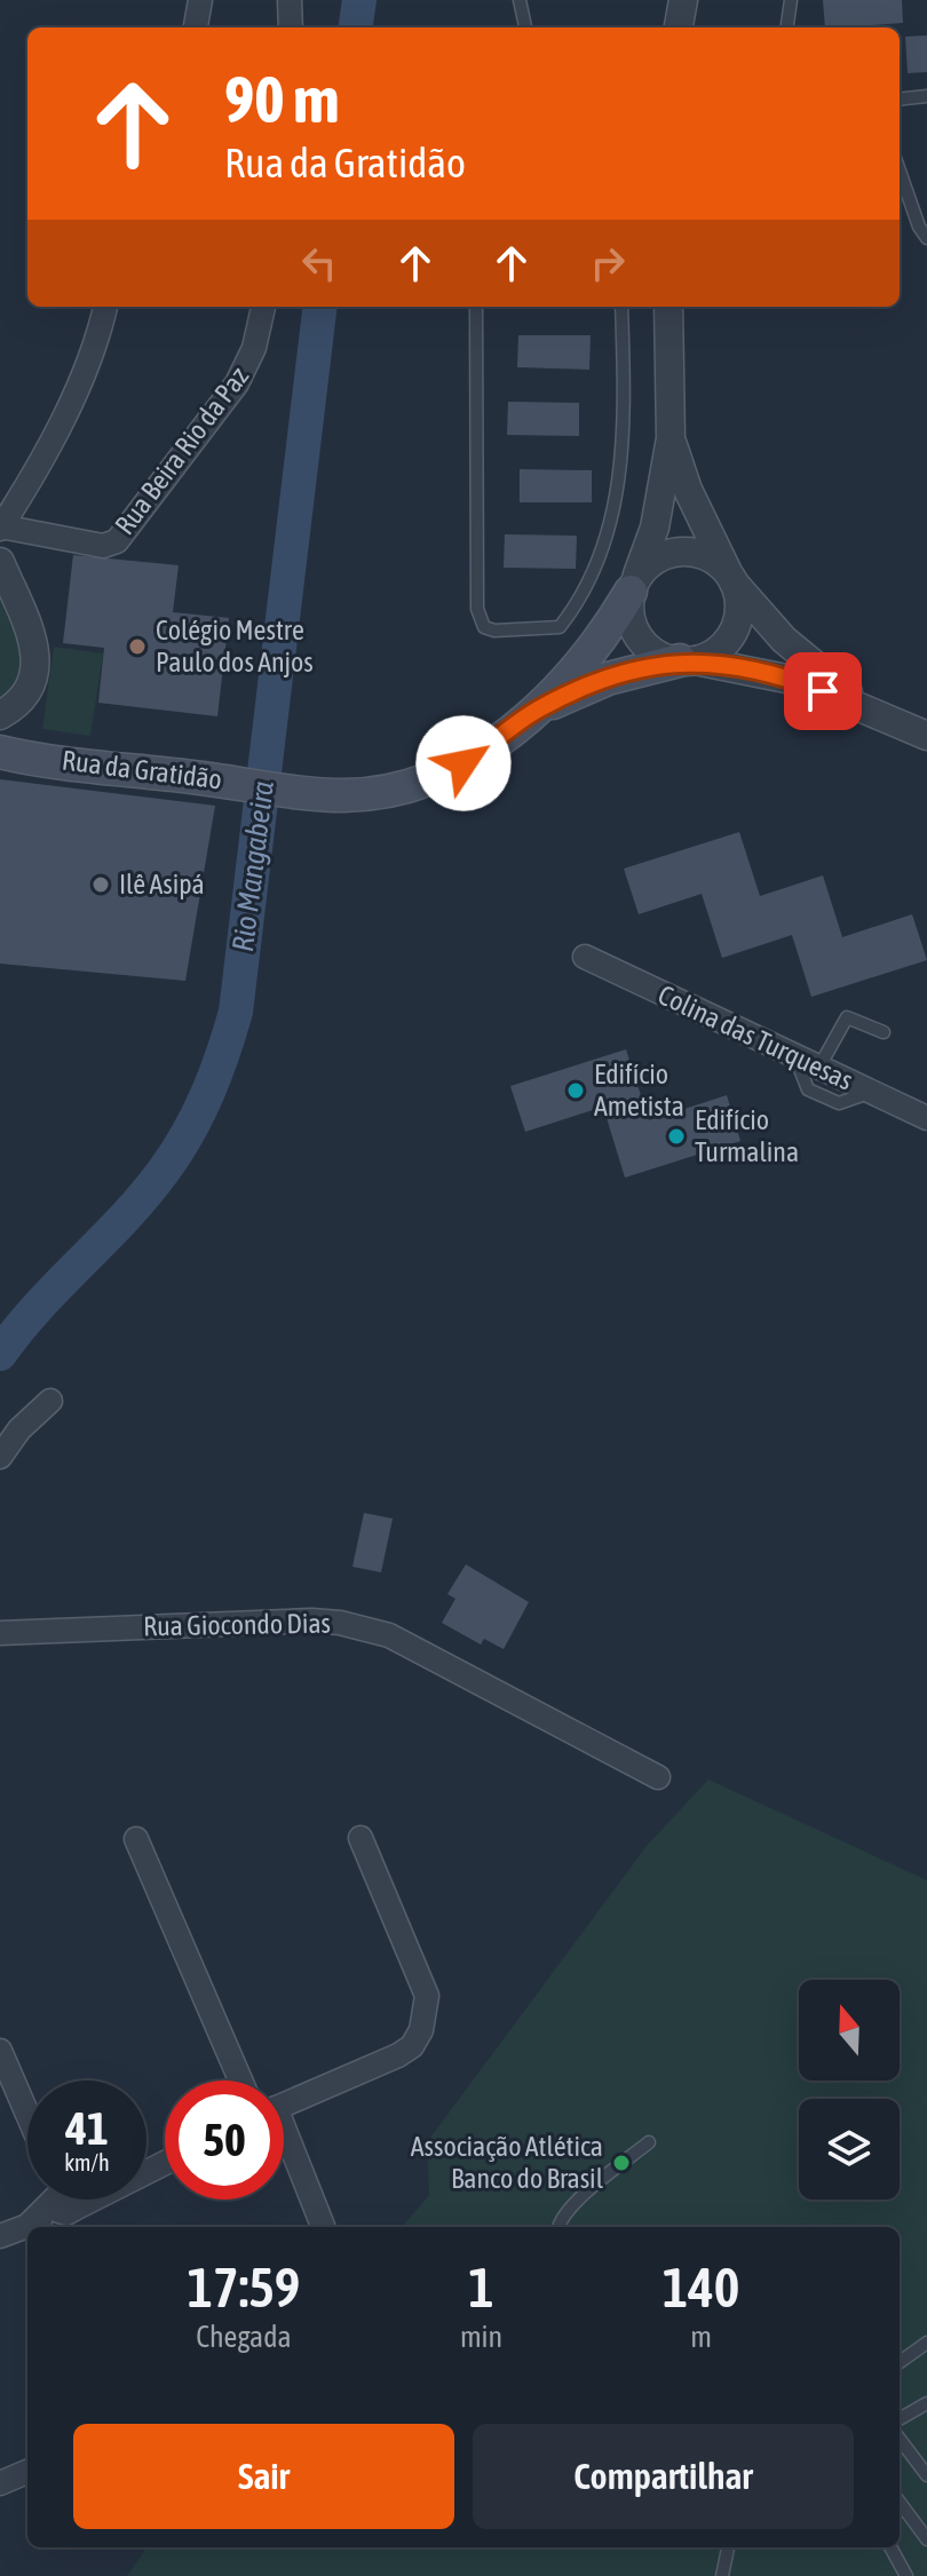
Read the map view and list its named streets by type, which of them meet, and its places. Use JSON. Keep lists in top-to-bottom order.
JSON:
{
  "streets": {
    "main road": ["Rua da Gratidão"],
    "street": ["Rua Beira Rio da Paz", "Colina das Turquesas", "Rua Giocondo Dias"]
  },
  "water": ["Rio Mangabeira"],
  "places": [
    "Colégio Mestre Paulo dos Anjos",
    "Ilê Asipá",
    "Edifício Ametista",
    "Edifício Turmalina",
    "Associação Atlética Banco do Brasil"
  ],
  "north": "top",
  "page": {
    "turn": ["90 m", "Rua da Gratidão"],
    "speed": "41 km/h",
    "limit": "50",
    "eta": [
      "17:59",
      "Chegada",
      "1",
      "min",
      "140",
      "m"
    ],
    "buttons": ["Sair", "Compartilhar"]
  }
}
